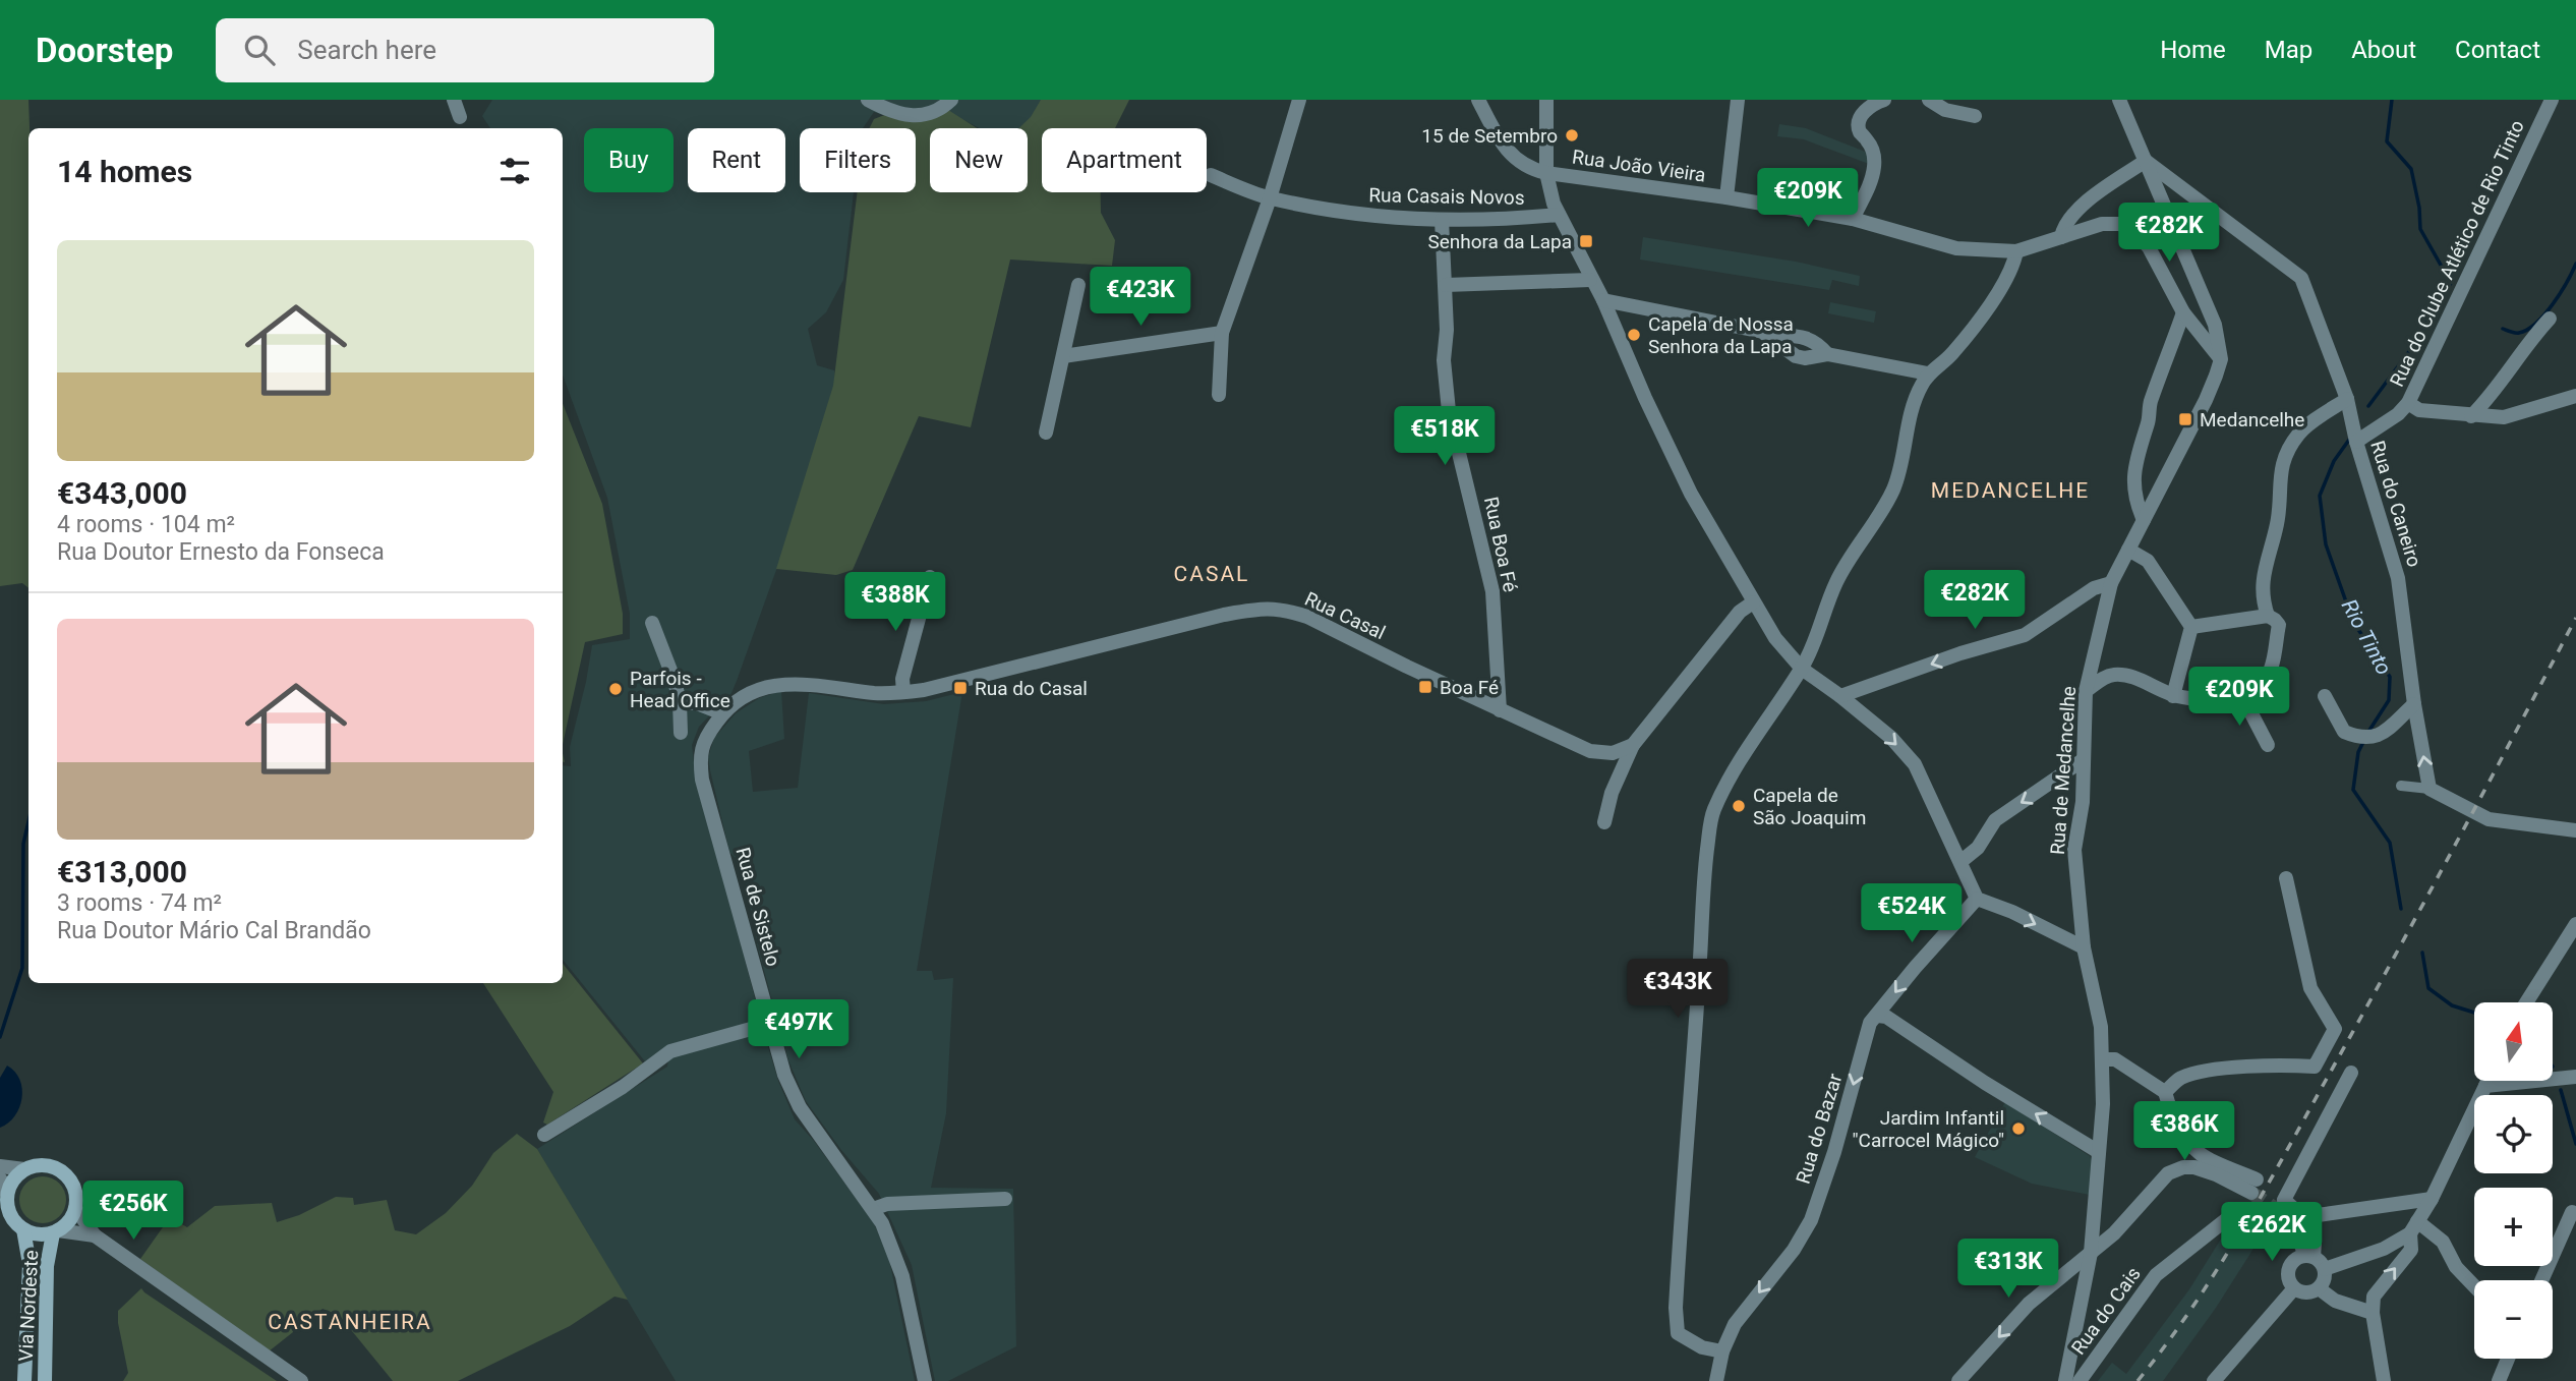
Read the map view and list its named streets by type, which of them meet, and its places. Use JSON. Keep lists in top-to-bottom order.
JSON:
{
  "streets": {
    "main road": ["Via Nordeste"],
    "street": [
      "Rua João Vieira",
      "Rua Casais Novos",
      "Rua do Clube Atlético de Rio Tinto",
      "Rua do Caneiro",
      "Rua Boa Fé",
      "Rua Casal",
      "Rua de Medancelhe",
      "Rua de Sistelo",
      "Rua do Bazar",
      "Rua do Cais"
    ]
  },
  "crossings": [
    ["Rua João Vieira", "Rua de Medancelhe"],
    ["Rua Casais Novos", "Rua Boa Fé"],
    ["Rua do Clube Atlético de Rio Tinto", "Rua do Caneiro"],
    ["Rua Boa Fé", "Rua Casal"],
    ["Rua Casal", "Rua de Sistelo"]
  ],
  "one_way": ["Rua do Bazar"],
  "districts": ["MEDANCELHE", "CASAL", "CASTANHEIRA"],
  "water": ["Rio Tinto"],
  "places": {
    "other": [
      "15 de Setembro",
      "Capela de Nossa Senhora da Lapa",
      "Parfois - Head Office",
      "Capela de São Joaquim",
      "Jardim Infantil \"Carrocel Mágico\""
    ],
    "transit": [
      "Senhora da Lapa",
      "Medancelhe",
      "Boa Fé",
      "Rua do Casal"
    ]
  },
  "north": "top",
  "page": {
    "header": "Doorstep",
    "search": "Search here",
    "nav": [
      "Home",
      "Map",
      "About",
      "Contact"
    ],
    "chip": [
      "Buy",
      "Rent",
      "Filters",
      "New",
      "Apartment"
    ],
    "heading": "14 homes",
    "price": [
      "€209K",
      "€282K",
      "€423K",
      "€518K",
      "€282K",
      "€388K",
      "€209K",
      "€524K",
      "€343K",
      "€497K",
      "€386K",
      "€256K",
      "€262K",
      "€313K"
    ],
    "list": [
      {
        "name": "€343,000",
        "note": "4 rooms · 104 m² · Rua Doutor Ernesto da Fonseca"
      },
      {
        "name": "€313,000",
        "note": "3 rooms · 74 m² · Rua Doutor Mário Cal Brandão"
      }
    ],
    "map_buttons": ["+", "−"]
  }
}
